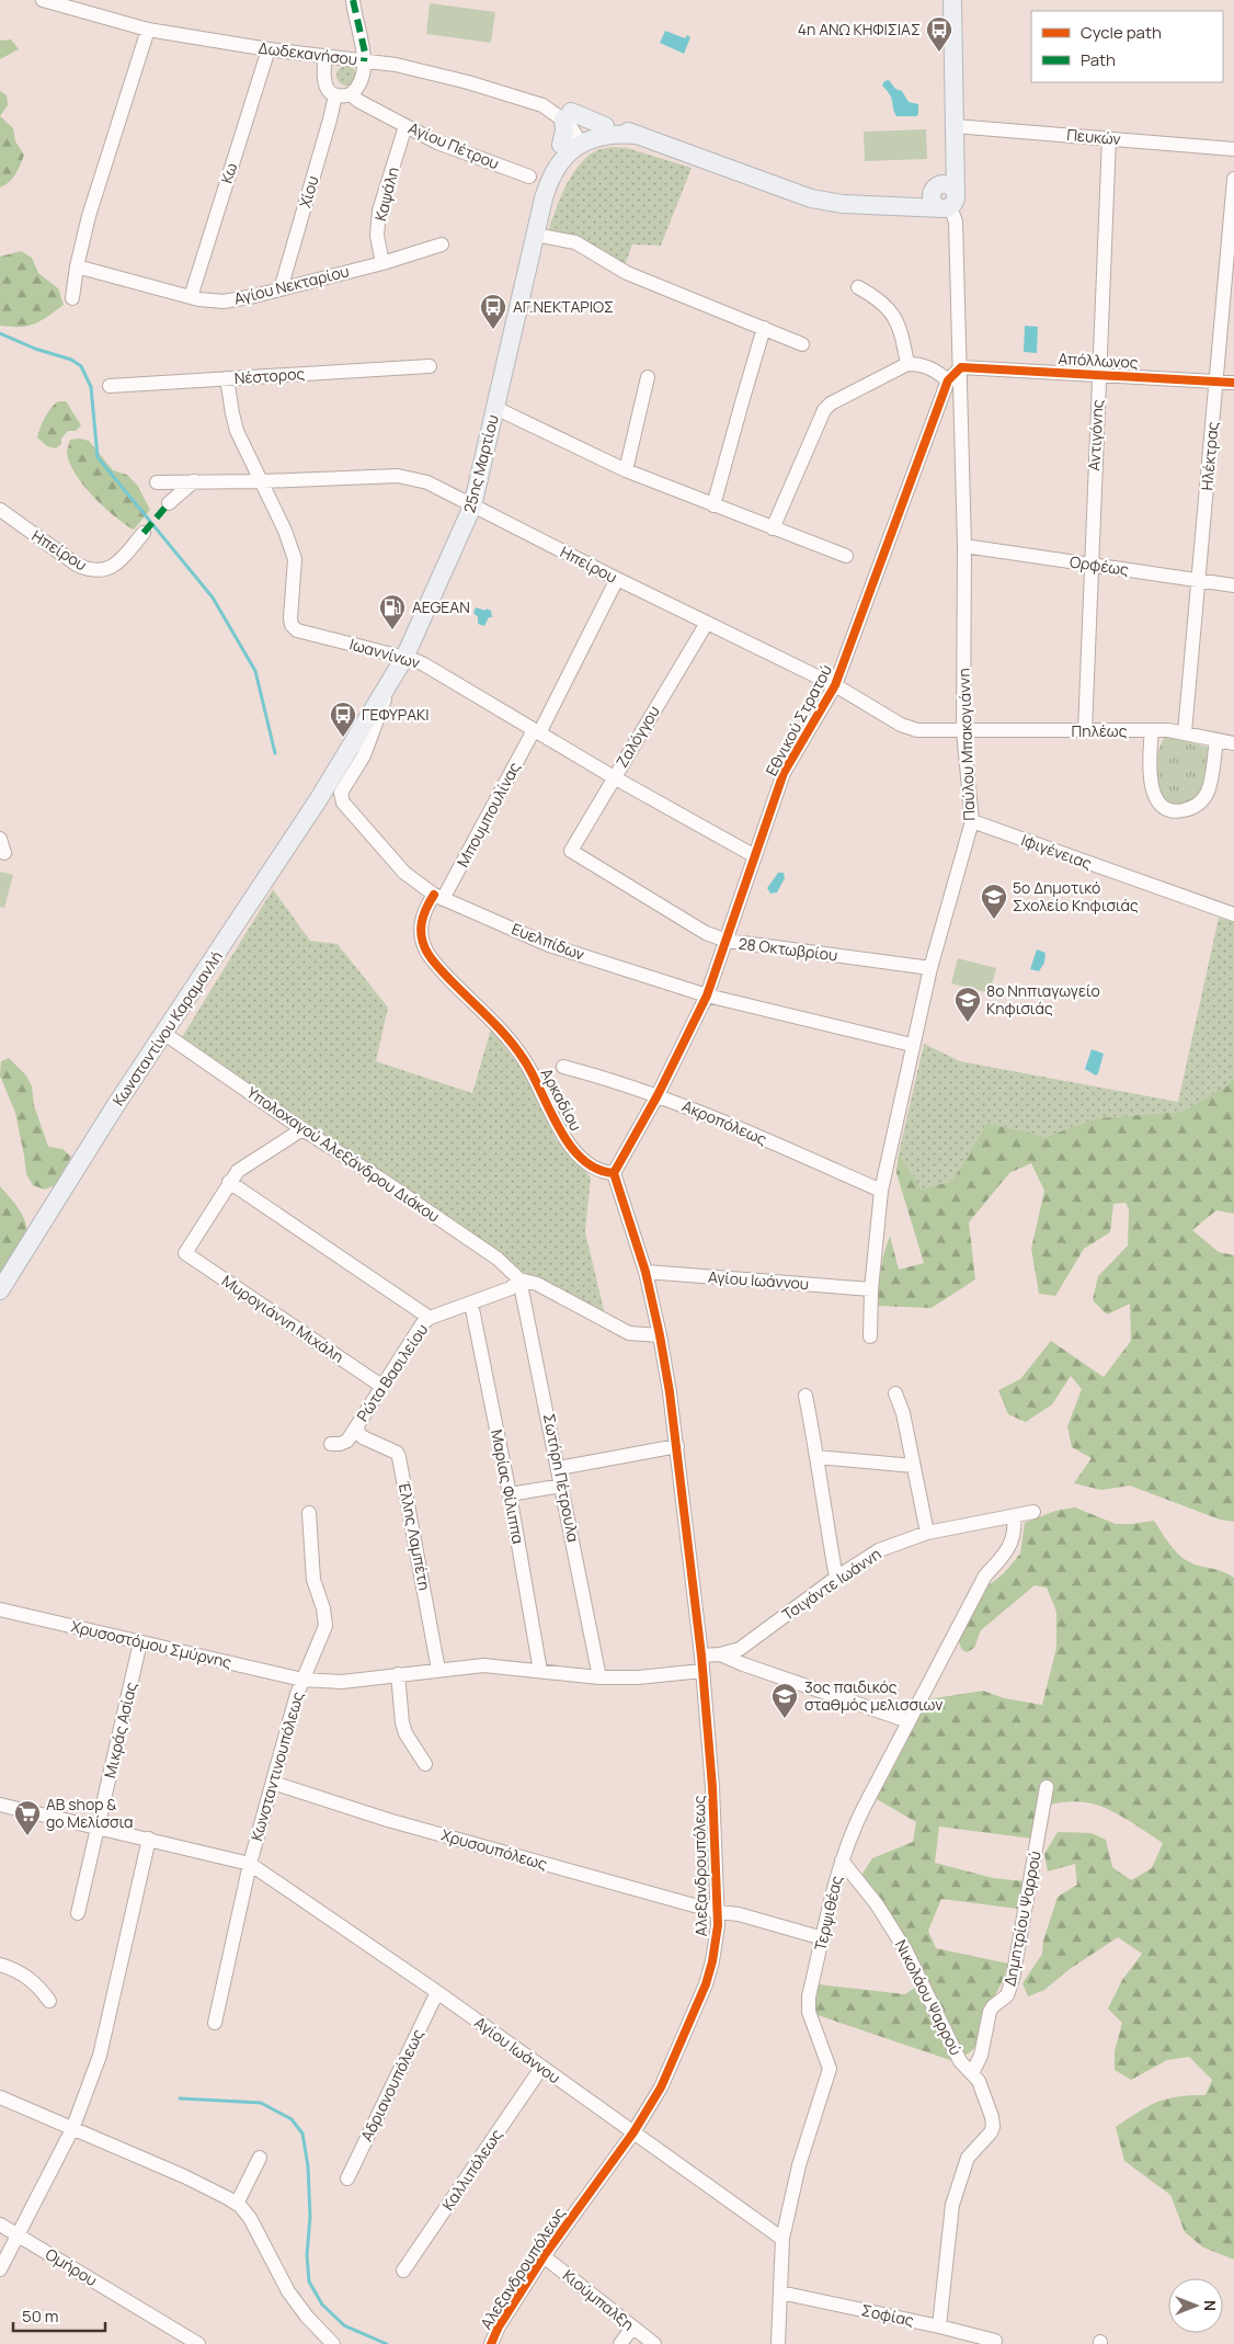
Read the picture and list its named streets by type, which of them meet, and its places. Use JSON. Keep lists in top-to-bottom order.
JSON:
{
  "streets": {
    "main road": ["25ης Μαρτίου", "Παύλου Μπακογιάννη", "Κωνσταντίνου Καραμανλή"],
    "street": [
      "Δωδεκανήσου",
      "Πευκών",
      "Αγίου Πέτρου",
      "Κω",
      "Χίου",
      "Καψάλη",
      "Αγίου Νεκταρίου",
      "Απόλλωνος",
      "Νέστορος",
      "Αντιγόνης",
      "Ηλέκτρας",
      "Ηπείρου",
      "Ορφέως",
      "Ιωαννίνων",
      "Εθνικού Στρατού",
      "Πηλέως",
      "Ζαλόγγου",
      "Μπουμπουλίνας",
      "Ιφιγένειας",
      "Ευελπίδων",
      "28 Οκτωβρίου",
      "Αρκαδίου",
      "Ακροπόλεως",
      "Υπολοχαγού Αλεξάνδρου Διάκου",
      "Αγίου Ιωάννου",
      "Μυρογιάννη Μιχάλη",
      "Ρώτα Βασιλείου",
      "Σωτήρη Πέτρουλα",
      "Μαρίας Φίλιππα",
      "Έλλης Λαμπέτη",
      "Τσιγάντε Ιωάννη",
      "Χρυσοστόμου Σμύρνης",
      "Μικράς Ασίας",
      "Κωνσταντινουπόλεως",
      "Χρυσουπόλεως",
      "Αλεξανδρουπόλεως",
      "Τερψιθέας",
      "Δημητρίου Ψαρρού",
      "Νικολάου Ψαρρού",
      "Αδριανουπόλεως",
      "Καλλιπόλεως",
      "Ομήρου",
      "Κιούμπαλξη",
      "Σοφίας"
    ]
  },
  "crossings": [
    ["Δωδεκανήσου", "Κω"],
    ["Δωδεκανήσου", "25ης Μαρτίου"],
    ["Πευκών", "Αντιγόνης"],
    ["Πευκών", "Παύλου Μπακογιάννη"],
    ["Αγίου Πέτρου", "Καψάλη"],
    ["Κω", "Αγίου Νεκταρίου"],
    ["Χίου", "Αγίου Νεκταρίου"],
    ["Καψάλη", "Αγίου Νεκταρίου"],
    ["Απόλλωνος", "Αντιγόνης"],
    ["Απόλλωνος", "Ηλέκτρας"],
    ["Απόλλωνος", "Εθνικού Στρατού"],
    ["Απόλλωνος", "Παύλου Μπακογιάννη"],
    ["Νέστορος", "Ιωαννίνων"],
    ["Αντιγόνης", "Ορφέως"],
    ["Αντιγόνης", "Πηλέως"],
    ["Ηλέκτρας", "Ορφέως"],
    ["Ηλέκτρας", "Πηλέως"],
    ["25ης Μαρτίου", "Ηπείρου"],
    ["25ης Μαρτίου", "Ιωαννίνων"],
    ["25ης Μαρτίου", "Ευελπίδων"],
    ["25ης Μαρτίου", "Κωνσταντίνου Καραμανλή"],
    ["Ηπείρου", "Ιωαννίνων"],
    ["Ηπείρου", "Εθνικού Στρατού"],
    ["Ηπείρου", "Πηλέως"],
    ["Ηπείρου", "Ζαλόγγου"],
    ["Ηπείρου", "Παύλου Μπακογιάννη"],
    ["Ηπείρου", "Μπουμπουλίνας"],
    ["Ορφέως", "Παύλου Μπακογιάννη"],
    ["Ιωαννίνων", "Εθνικού Στρατού"],
    ["Ιωαννίνων", "Ζαλόγγου"],
    ["Ιωαννίνων", "Μπουμπουλίνας"],
    ["Εθνικού Στρατού", "Παύλου Μπακογιάννη"],
    ["Εθνικού Στρατού", "Ευελπίδων"],
    ["Εθνικού Στρατού", "28 Οκτωβρίου"],
    ["Εθνικού Στρατού", "Αρκαδίου"],
    ["Εθνικού Στρατού", "Ακροπόλεως"],
    ["Πηλέως", "Παύλου Μπακογιάννη"],
    ["Ζαλόγγου", "28 Οκτωβρίου"],
    ["Παύλου Μπακογιάννη", "Ιφιγένειας"],
    ["Παύλου Μπακογιάννη", "Ευελπίδων"],
    ["Παύλου Μπακογιάννη", "28 Οκτωβρίου"],
    ["Παύλου Μπακογιάννη", "Ακροπόλεως"],
    ["Παύλου Μπακογιάννη", "Αγίου Ιωάννου"],
    ["Μπουμπουλίνας", "Ευελπίδων"],
    ["Μπουμπουλίνας", "Αρκαδίου"],
    ["Ευελπίδων", "Αρκαδίου"],
    ["Κωνσταντίνου Καραμανλή", "Υπολοχαγού Αλεξάνδρου Διάκου"],
    ["Υπολοχαγού Αλεξάνδρου Διάκου", "Ρώτα Βασιλείου"],
    ["Υπολοχαγού Αλεξάνδρου Διάκου", "Σωτήρη Πέτρουλα"],
    ["Αγίου Ιωάννου", "Κωνσταντινουπόλεως"],
    ["Αγίου Ιωάννου", "Αλεξανδρουπόλεως"],
    ["Αγίου Ιωάννου", "Τερψιθέας"],
    ["Αγίου Ιωάννου", "Αδριανουπόλεως"],
    ["Αγίου Ιωάννου", "Καλλιπόλεως"],
    ["Μυρογιάννη Μιχάλη", "Ρώτα Βασιλείου"],
    ["Ρώτα Βασιλείου", "Σωτήρη Πέτρουλα"],
    ["Ρώτα Βασιλείου", "Μαρίας Φίλιππα"],
    ["Ρώτα Βασιλείου", "Έλλης Λαμπέτη"],
    ["Σωτήρη Πέτρουλα", "Χρυσοστόμου Σμύρνης"],
    ["Μαρίας Φίλιππα", "Χρυσοστόμου Σμύρνης"],
    ["Έλλης Λαμπέτη", "Χρυσοστόμου Σμύρνης"],
    ["Τσιγάντε Ιωάννη", "Αλεξανδρουπόλεως"],
    ["Τσιγάντε Ιωάννη", "Τερψιθέας"],
    ["Χρυσοστόμου Σμύρνης", "Μικράς Ασίας"],
    ["Χρυσοστόμου Σμύρνης", "Κωνσταντινουπόλεως"],
    ["Χρυσοστόμου Σμύρνης", "Αλεξανδρουπόλεως"],
    ["Κωνσταντινουπόλεως", "Χρυσουπόλεως"],
    ["Χρυσουπόλεως", "Αλεξανδρουπόλεως"],
    ["Χρυσουπόλεως", "Τερψιθέας"],
    ["Αλεξανδρουπόλεως", "Κιούμπαλξη"],
    ["Τερψιθέας", "Νικολάου Ψαρρού"],
    ["Τερψιθέας", "Σοφίας"],
    ["Δημητρίου Ψαρρού", "Νικολάου Ψαρρού"],
    ["Νικολάου Ψαρρού", "Σοφίας"]
  ],
  "places": {
    "bus stop": ["4η ΑΝΩ ΚΗΦΙΣΙΑΣ", "ΑΓ.ΝΕΚΤΑΡΙΟΣ", "ΓΕΦΥΡΑΚΙ"],
    "fuel station": ["AEGEAN"],
    "school or university": ["5ο Δημοτικό Σχολείο Κηφισιάς", "8ο Νηπιαγωγείο Κηφισιάς", "3ος παιδικός σταθμός μελισσιων"],
    "supermarket": ["AB shop & go Μελίσσια"]
  },
  "legend": ["Cycle path", "Path"],
  "scale_bar": "50 m",
  "north": "right"
}
